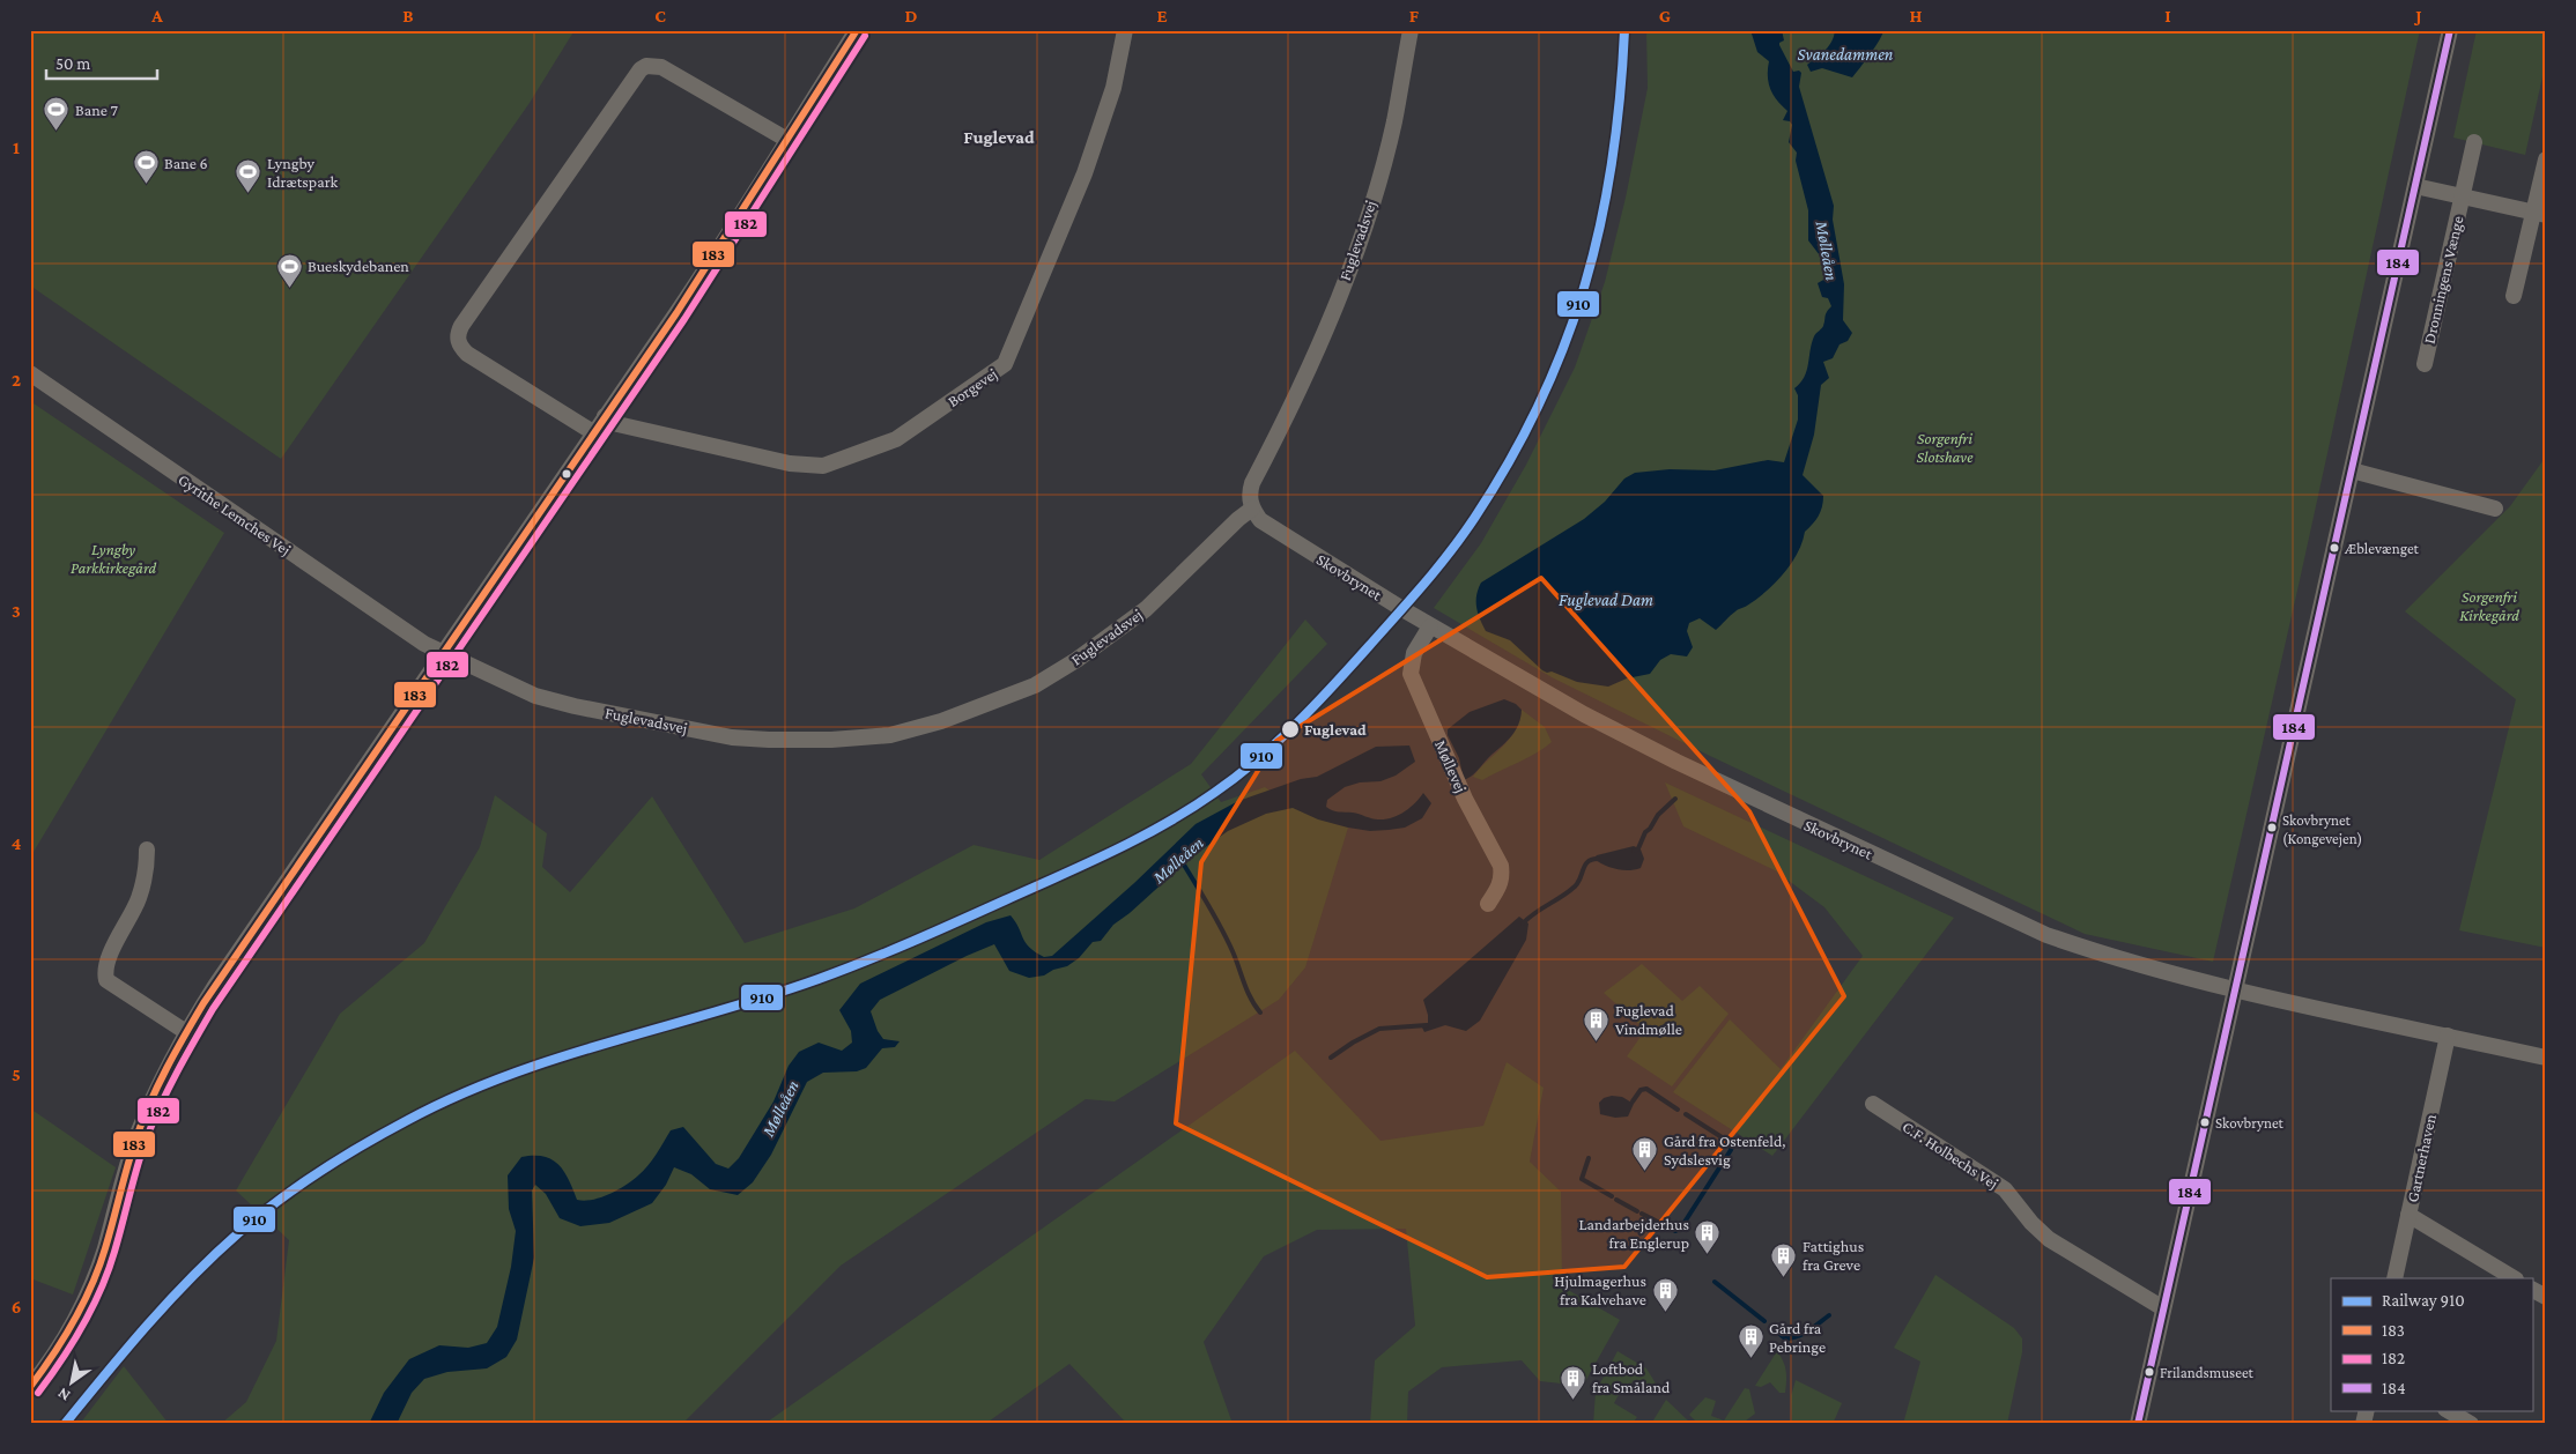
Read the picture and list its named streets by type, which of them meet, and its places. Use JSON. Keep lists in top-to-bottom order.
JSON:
{
  "streets": {
    "street": [
      "Fuglevadsvej",
      "Dronningens Vænge",
      "Borgevej",
      "Gyrithe Lemches Vej",
      "Skovbrynet",
      "Møllevej",
      "C.F. Holbechs Vej",
      "Gartnerhaven"
    ]
  },
  "crossings": [
    ["Fuglevadsvej", "Gyrithe Lemches Vej"],
    ["Fuglevadsvej", "Skovbrynet"],
    ["Skovbrynet", "Møllevej"],
    ["Skovbrynet", "Gartnerhaven"]
  ],
  "districts": ["Fuglevad"],
  "water": ["Svanedammen", "Mølleåen", "Fuglevad Dam"],
  "parks": ["Sorgenfri Slotshave", "Lyngby Parkkirkegård", "Sorgenfri Kirkegård"],
  "places": {
    "sports": [
      "Bane 7",
      "Bane 6",
      "Lyngby Idrætspark",
      "Bueskydebanen"
    ],
    "other": [
      "Æblevænget",
      "Fuglevad",
      "Skovbrynet (Kongevejen)",
      "Skovbrynet",
      "Frilandsmuseet"
    ],
    "building": [
      "Fuglevad Vindmølle",
      "Gård fra Ostenfeld, Sydslesvig",
      "Landarbejderhus fra Englerup",
      "Fattighus fra Greve",
      "Hjulmagerhus fra Kalvehave",
      "Gård fra Pebringe",
      "Loftbod fra Småland"
    ]
  },
  "lines": [
    "rail line 910",
    "transit line 183",
    "transit line 184",
    "transit line 182"
  ],
  "legend": [
    "Railway 910",
    "183",
    "182",
    "184"
  ],
  "scale_bar": "50 m",
  "north": "bottom left",
  "grid": {
    "columns": [
      "A",
      "B",
      "C",
      "D",
      "E",
      "F",
      "G",
      "H",
      "I",
      "J"
    ],
    "rows": [
      "1",
      "2",
      "3",
      "4",
      "5",
      "6"
    ]
  }
}
